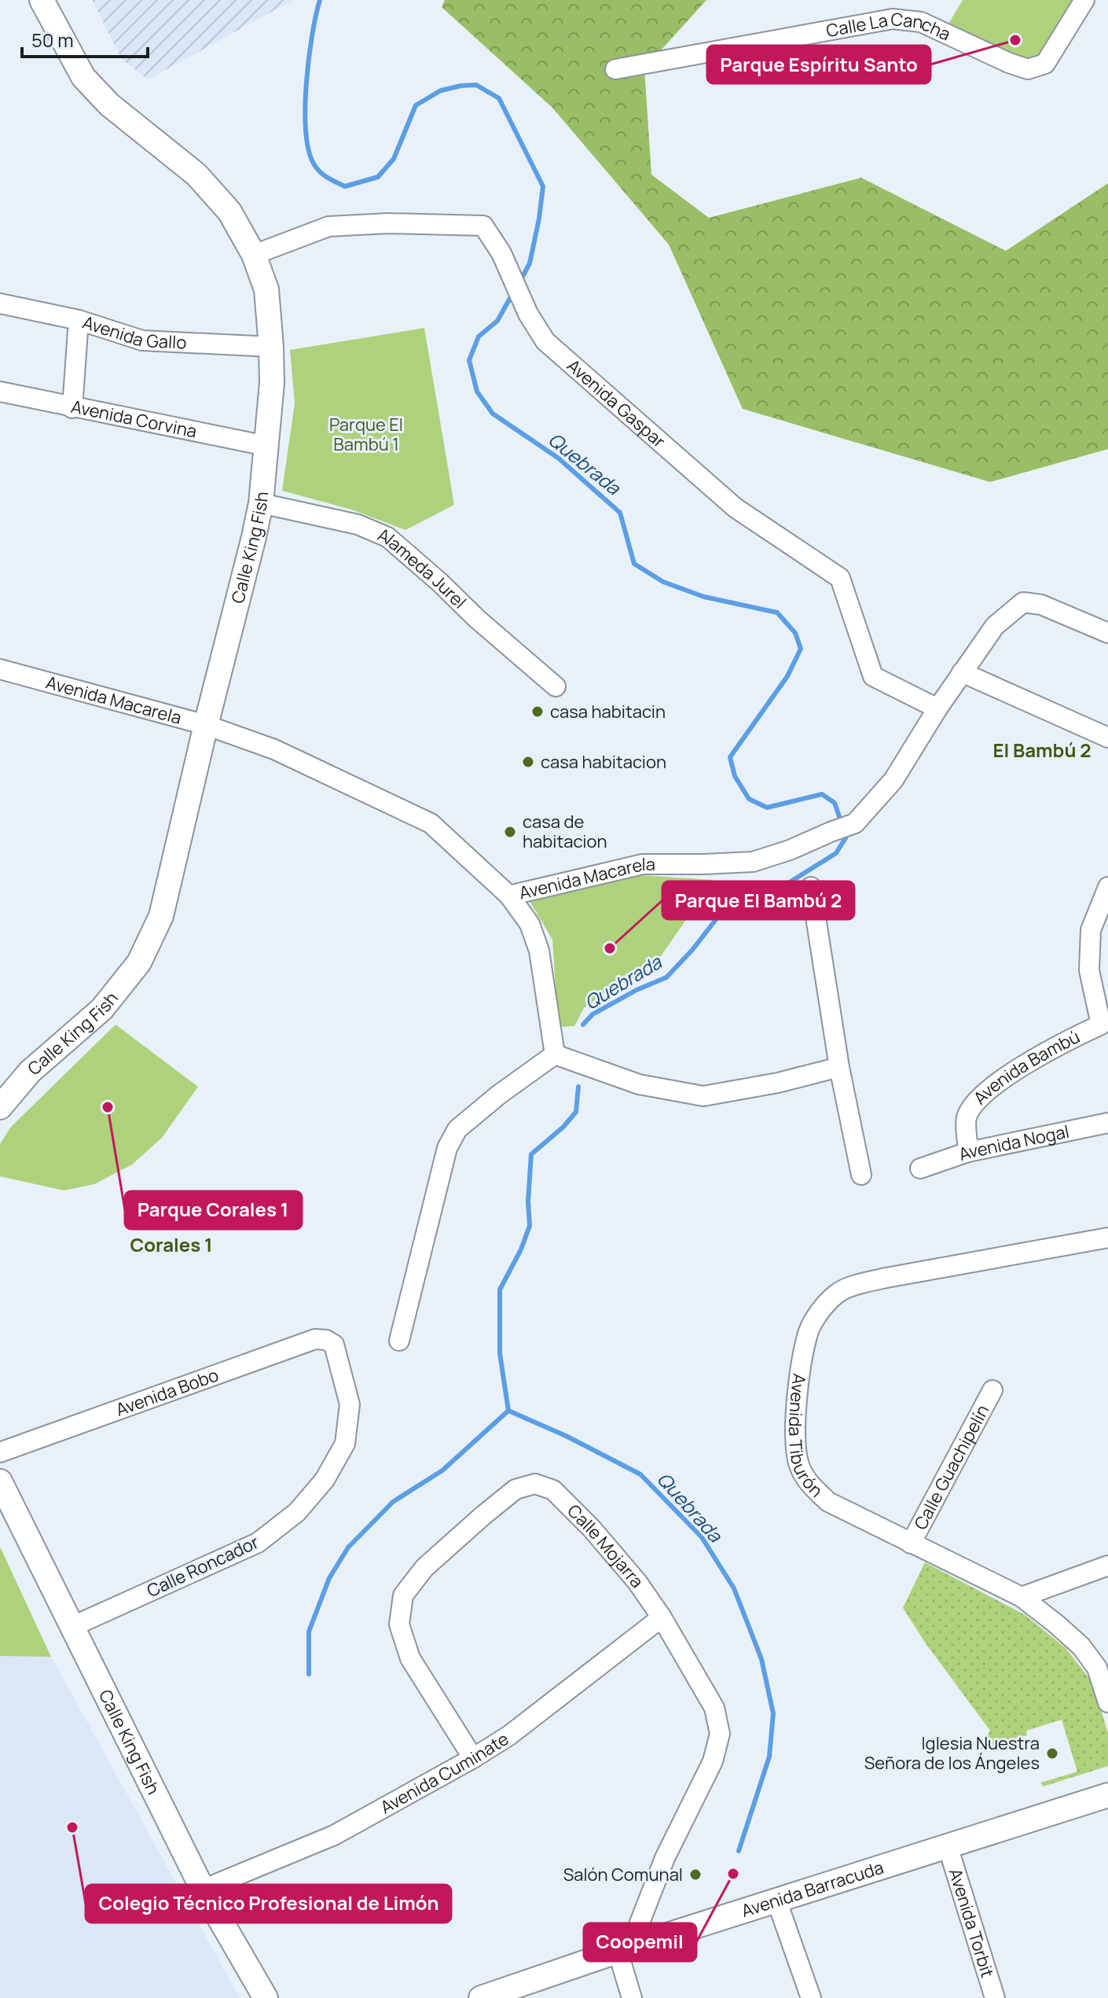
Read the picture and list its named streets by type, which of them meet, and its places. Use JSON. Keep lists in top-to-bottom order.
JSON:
{
  "streets": {
    "street": [
      "Calle La Cancha",
      "Avenida Gallo",
      "Avenida Gaspar",
      "Avenida Corvina",
      "Calle King Fish",
      "Alameda Jurel",
      "Avenida Macarela",
      "Avenida Bambú",
      "Avenida Nogal",
      "Avenida Bobo",
      "Avenida Tiburón",
      "Calle Guachipelín",
      "Calle Mojarra",
      "Calle Roncador",
      "Avenida Cuminate",
      "Avenida Barracuda",
      "Avenida Torbit"
    ]
  },
  "crossings": [
    ["Avenida Gallo", "Calle King Fish"],
    ["Avenida Gaspar", "Calle King Fish"],
    ["Avenida Gaspar", "Avenida Macarela"],
    ["Avenida Corvina", "Calle King Fish"],
    ["Calle King Fish", "Alameda Jurel"],
    ["Calle King Fish", "Avenida Macarela"],
    ["Calle King Fish", "Calle Roncador"],
    ["Calle King Fish", "Avenida Cuminate"],
    ["Avenida Bambú", "Avenida Nogal"],
    ["Avenida Bobo", "Calle Roncador"],
    ["Avenida Tiburón", "Calle Guachipelín"],
    ["Calle Mojarra", "Avenida Cuminate"],
    ["Calle Mojarra", "Avenida Barracuda"],
    ["Avenida Barracuda", "Avenida Torbit"]
  ],
  "districts": ["El Bambú 2", "Corales 1"],
  "water": ["Quebrada"],
  "parks": ["Parque El Bambú 1"],
  "places": [
    "Parque Espíritu Santo",
    "casa habitacin",
    "casa habitacion",
    "casa de habitacion",
    "Parque El Bambú 2",
    "Parque Corales 1",
    "Iglesia Nuestra Señora de los Ángeles",
    "Colegio Técnico Profesional de Limón",
    "Coopemil",
    "Salón Comunal"
  ],
  "scale_bar": "50 m"
}
